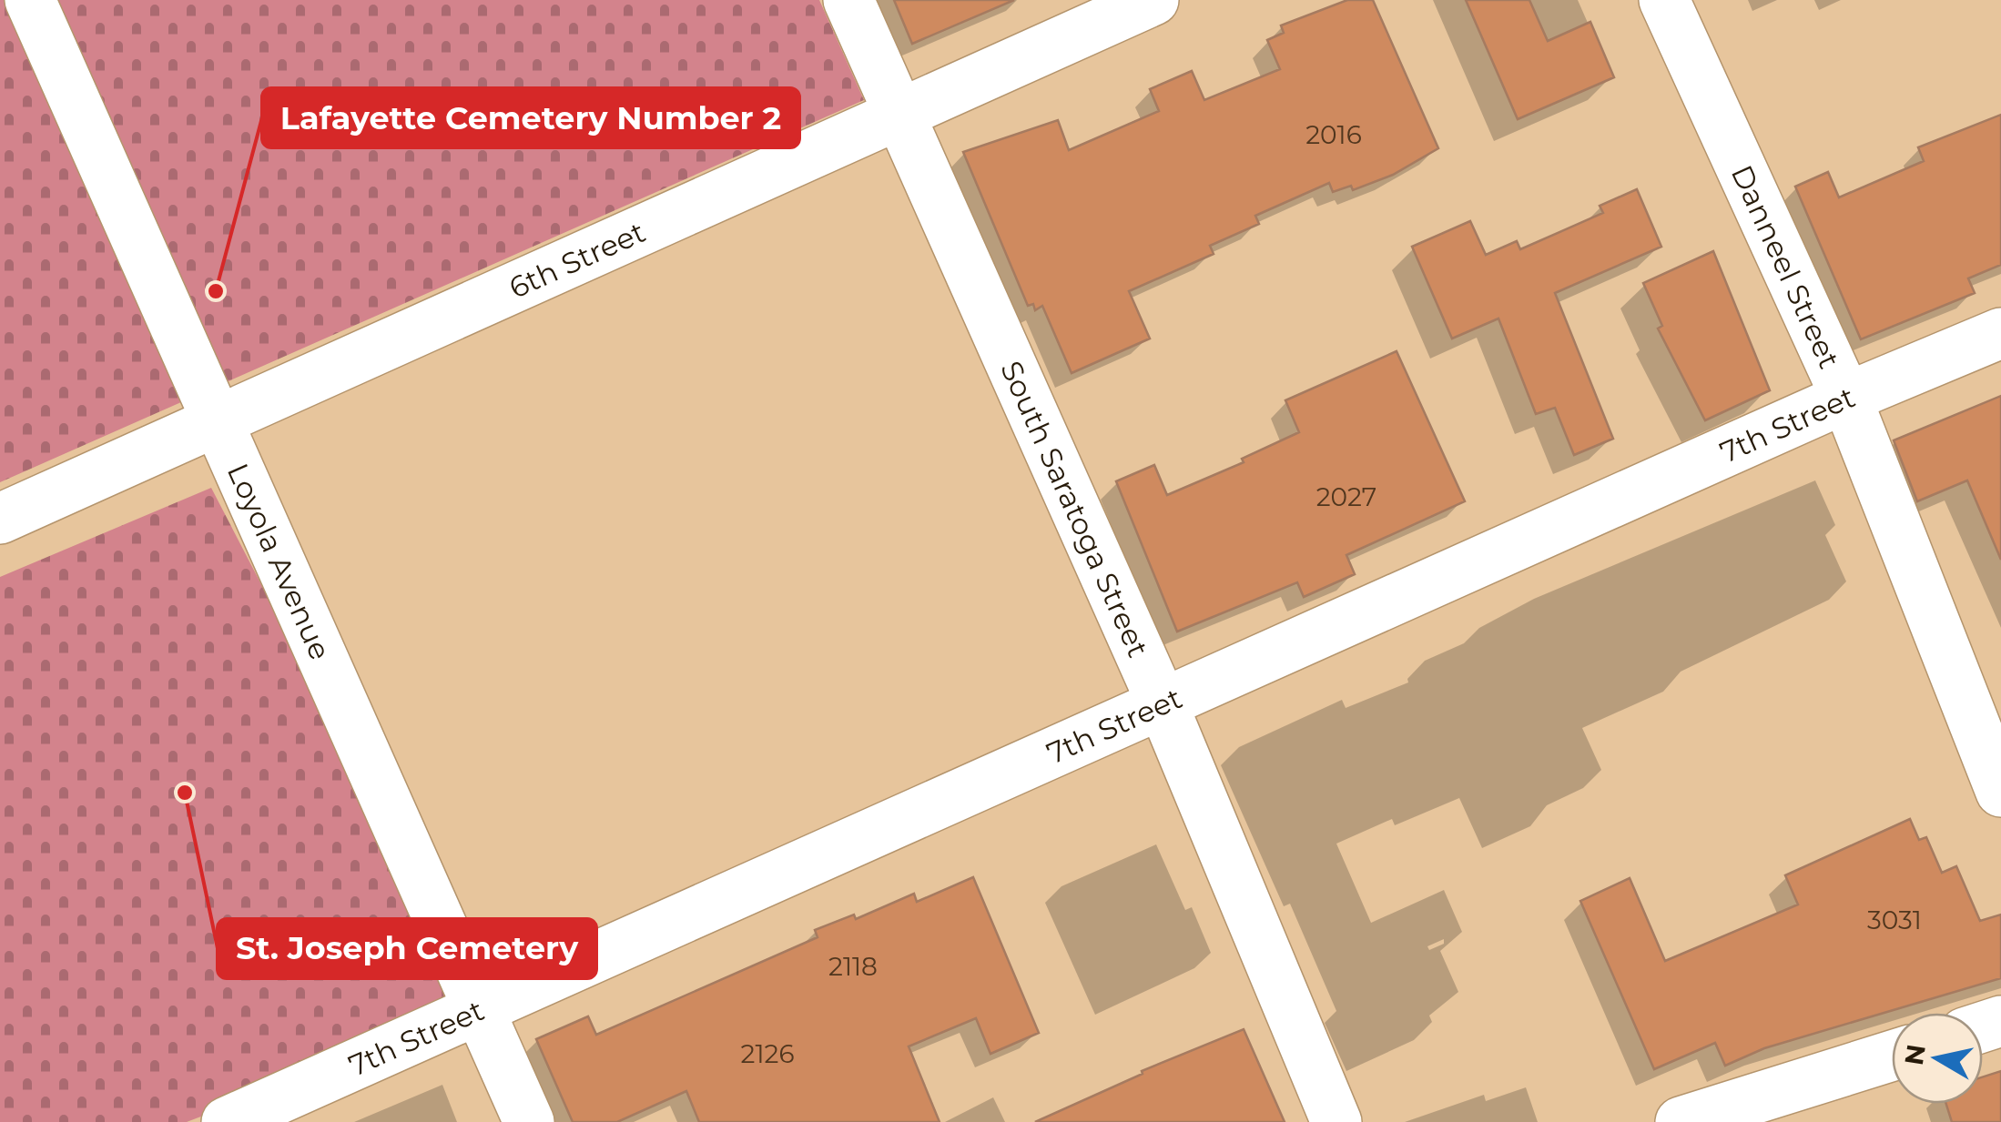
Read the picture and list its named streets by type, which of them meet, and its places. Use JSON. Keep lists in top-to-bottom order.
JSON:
{
  "streets": {
    "street": [
      "6th Street",
      "Danneel Street",
      "7th Street",
      "South Saratoga Street",
      "Loyola Avenue"
    ]
  },
  "crossings": [
    ["6th Street", "South Saratoga Street"],
    ["6th Street", "Loyola Avenue"],
    ["Danneel Street", "7th Street"],
    ["7th Street", "South Saratoga Street"],
    ["7th Street", "Loyola Avenue"]
  ],
  "places": ["Lafayette Cemetery Number 2", "St. Joseph Cemetery"],
  "house_numbers": [
    "2016",
    "2027",
    "3031",
    "2118",
    "2126"
  ],
  "north": "left"
}
